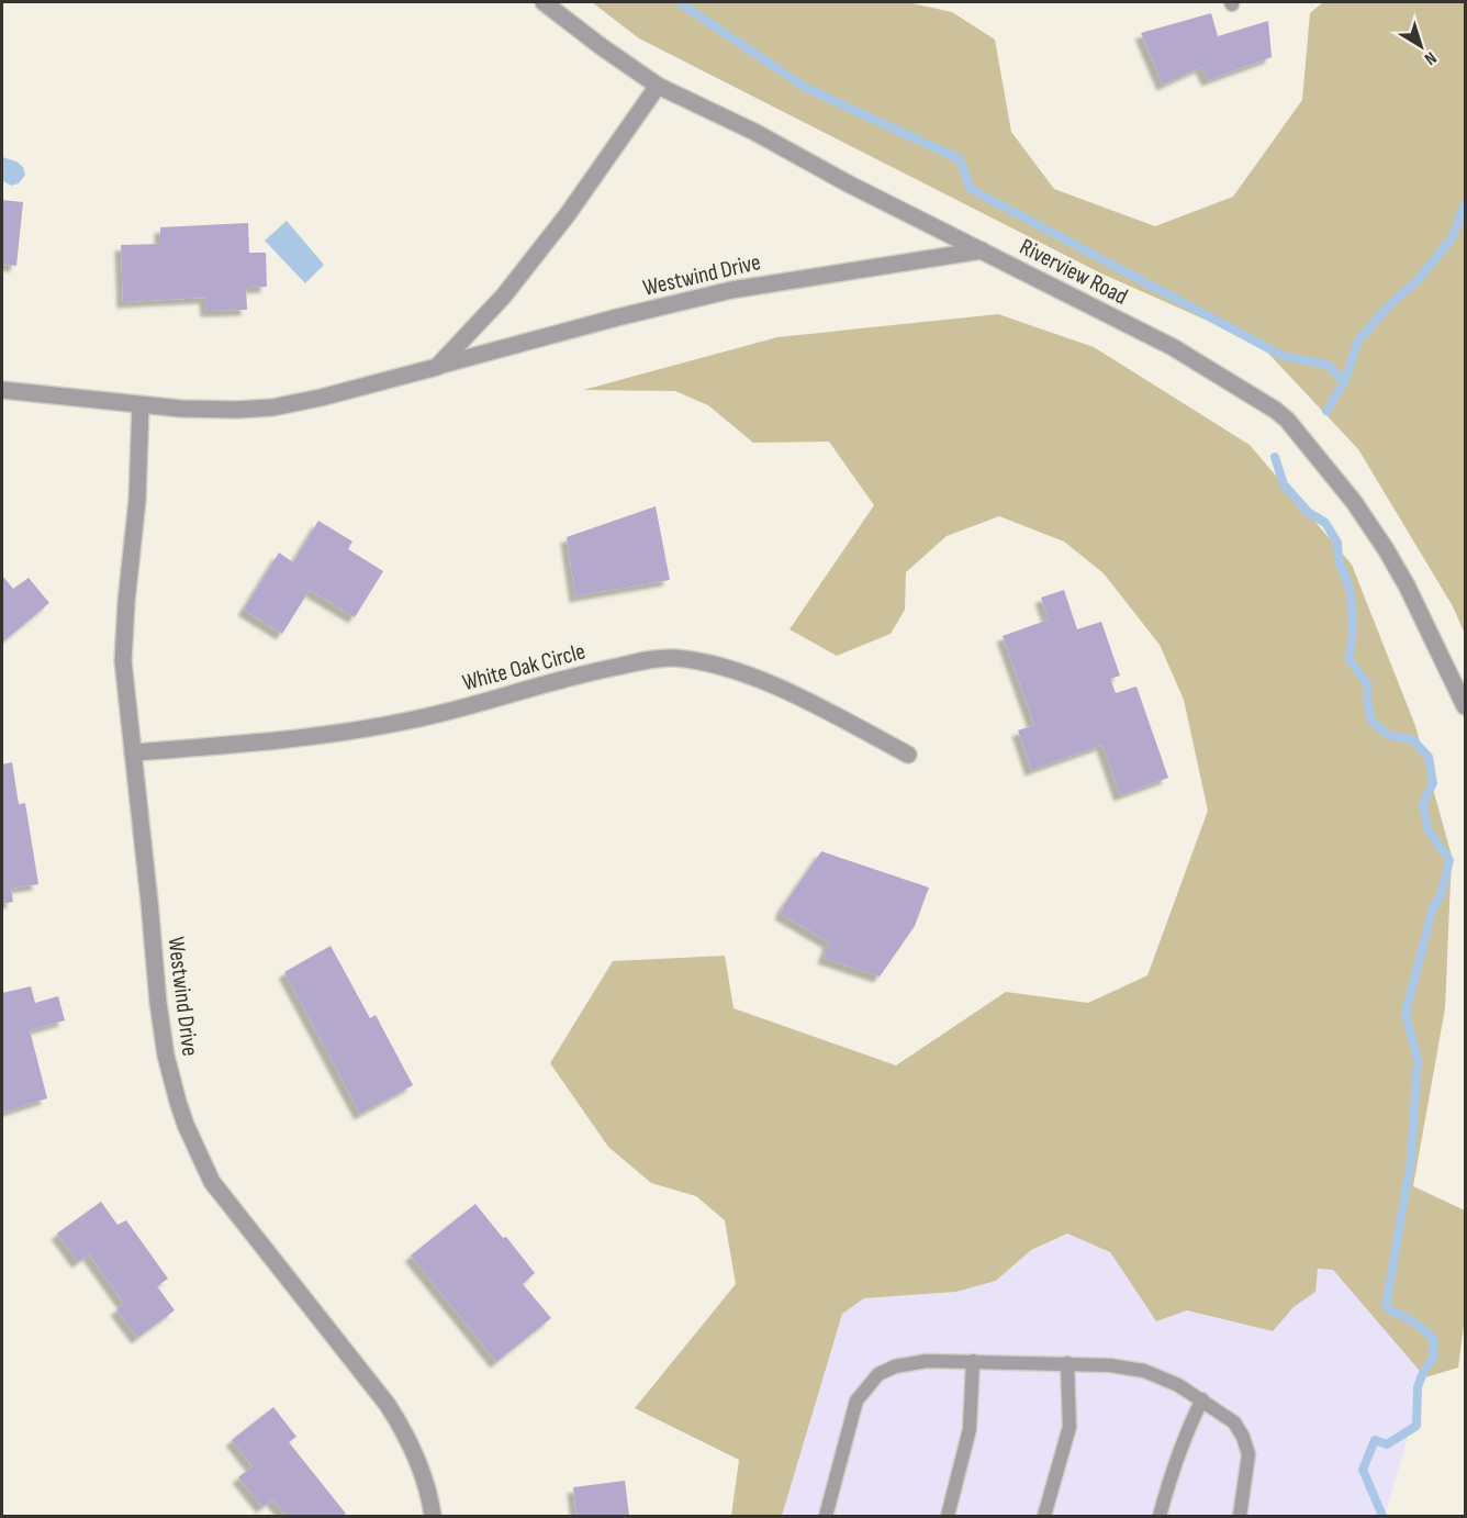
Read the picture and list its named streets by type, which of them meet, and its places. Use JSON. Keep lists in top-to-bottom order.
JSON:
{
  "streets": {
    "street": ["Riverview Road", "Westwind Drive", "White Oak Circle"]
  },
  "crossings": [
    ["Riverview Road", "Westwind Drive"],
    ["Westwind Drive", "White Oak Circle"]
  ],
  "north": "bottom right"
}
